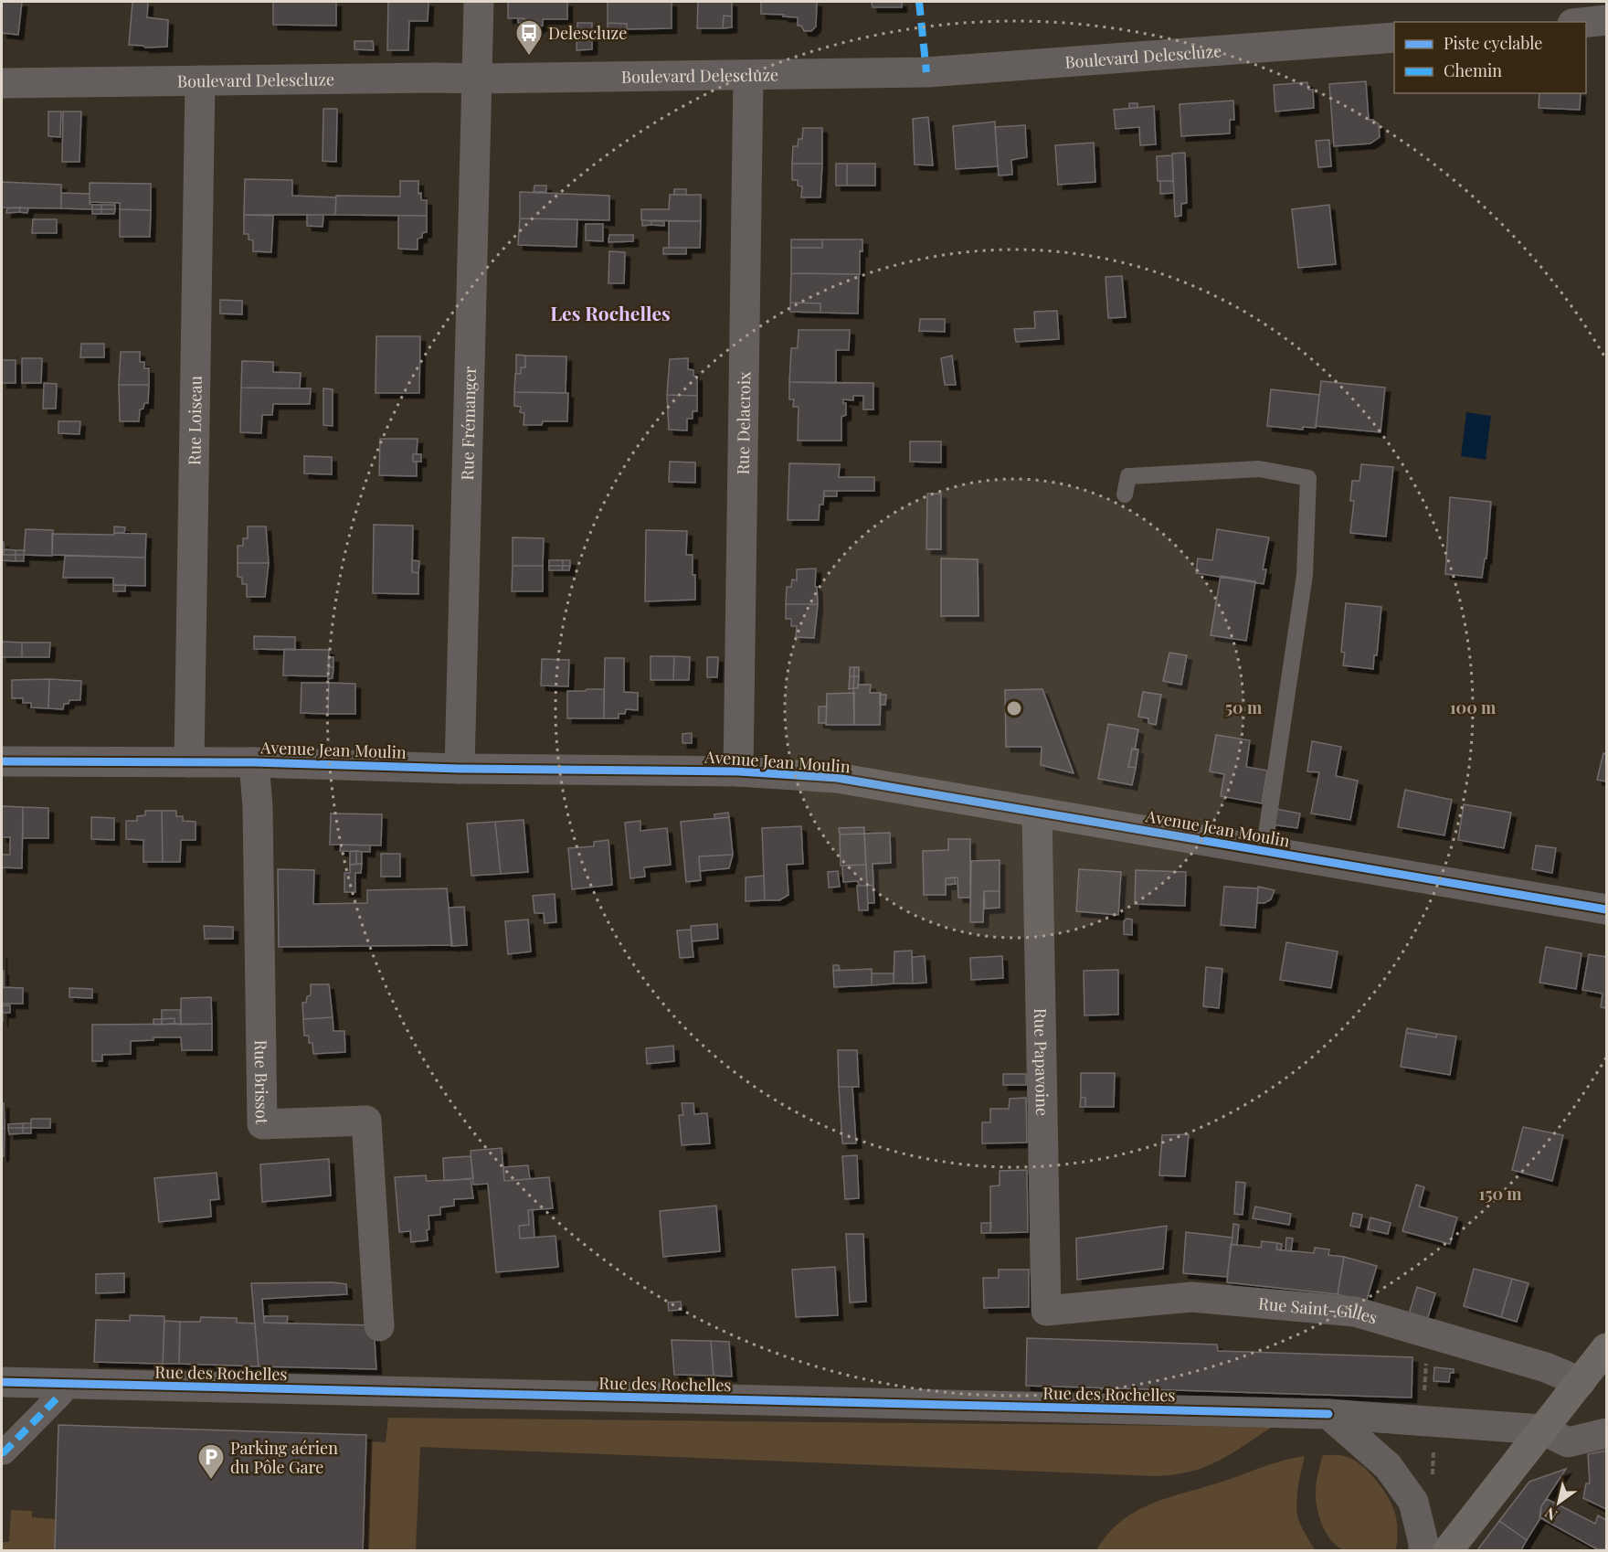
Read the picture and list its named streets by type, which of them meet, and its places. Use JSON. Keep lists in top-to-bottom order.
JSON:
{
  "streets": {
    "street": [
      "Boulevard Delescluze",
      "Rue Loiseau",
      "Rue Delacroix",
      "Rue Frémanger",
      "Avenue Jean Moulin",
      "Rue Papavoine",
      "Rue Brissot",
      "Rue Saint-Gilles",
      "Rue des Rochelles"
    ]
  },
  "crossings": [
    ["Boulevard Delescluze", "Rue Loiseau"],
    ["Boulevard Delescluze", "Rue Delacroix"],
    ["Boulevard Delescluze", "Rue Frémanger"],
    ["Rue Loiseau", "Avenue Jean Moulin"],
    ["Rue Delacroix", "Avenue Jean Moulin"],
    ["Rue Frémanger", "Avenue Jean Moulin"],
    ["Avenue Jean Moulin", "Rue Papavoine"],
    ["Avenue Jean Moulin", "Rue Brissot"],
    ["Rue Papavoine", "Rue Saint-Gilles"]
  ],
  "districts": ["Les Rochelles"],
  "places": {
    "bus stop": ["Delescluze"],
    "parking": ["Parking aérien du Pôle Gare"]
  },
  "legend": ["Piste cyclable", "Chemin"],
  "north": "bottom left",
  "rings": ["50 m", "100 m", "150 m"]
}
